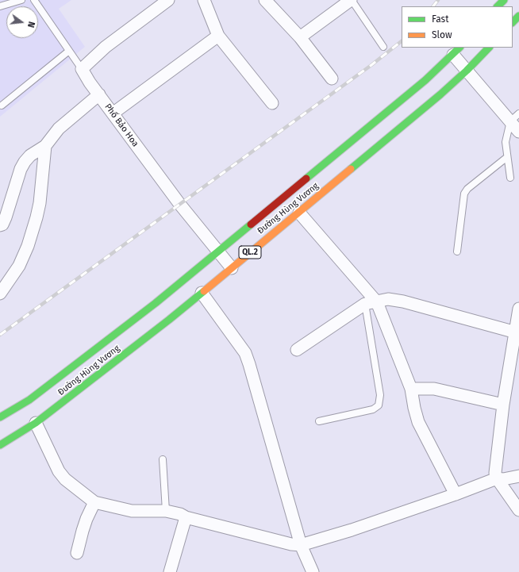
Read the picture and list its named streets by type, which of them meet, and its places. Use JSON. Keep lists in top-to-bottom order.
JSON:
{
  "streets": {
    "main road": ["Đường Hùng Vương", "QL.2"],
    "street": ["Phố Bảo Hoa"]
  },
  "crossings": [
    ["Phố Bảo Hoa", "Đường Hùng Vương"]
  ],
  "legend": ["Fast", "Slow"],
  "north": "right"
}
